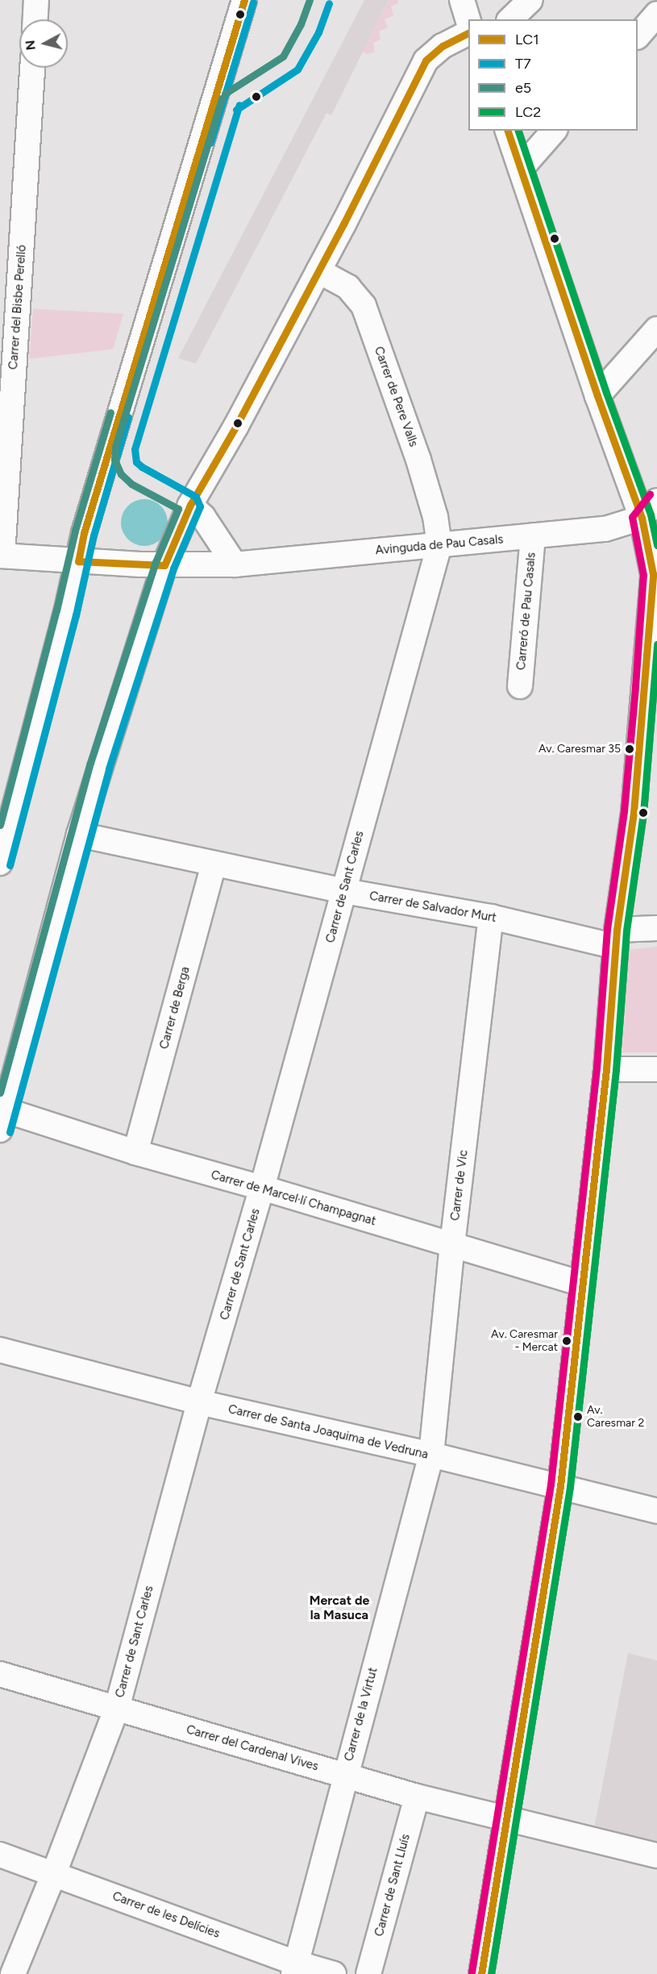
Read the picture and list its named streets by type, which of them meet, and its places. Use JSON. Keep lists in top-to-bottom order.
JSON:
{
  "streets": {
    "street": [
      "Carrer del Bisbe Perelló",
      "Carrer de Pere Valls",
      "Avinguda de Pau Casals",
      "Carreró de Pau Casals",
      "Carrer de Sant Carles",
      "Carrer de Salvador Murt",
      "Carrer de Berga",
      "Carrer de Vic",
      "Carrer de Marcel·lí Champagnat",
      "Carrer de Santa Joaquima de Vedruna",
      "Carrer de la Virtut",
      "Carrer del Cardenal Vives",
      "Carrer de Sant Lluís",
      "Carrer de les Delícies"
    ]
  },
  "crossings": [
    ["Carrer del Bisbe Perelló", "Avinguda de Pau Casals"],
    ["Carrer de Pere Valls", "Avinguda de Pau Casals"],
    ["Carrer de Pere Valls", "Carrer de Sant Carles"],
    ["Avinguda de Pau Casals", "Carreró de Pau Casals"],
    ["Avinguda de Pau Casals", "Carrer de Sant Carles"],
    ["Carrer de Sant Carles", "Carrer de Salvador Murt"],
    ["Carrer de Sant Carles", "Carrer de Marcel·lí Champagnat"],
    ["Carrer de Sant Carles", "Carrer de Santa Joaquima de Vedruna"],
    ["Carrer de Sant Carles", "Carrer del Cardenal Vives"],
    ["Carrer de Sant Carles", "Carrer de les Delícies"],
    ["Carrer de Salvador Murt", "Carrer de Berga"],
    ["Carrer de Salvador Murt", "Carrer de Vic"],
    ["Carrer de Berga", "Carrer de Marcel·lí Champagnat"],
    ["Carrer de Vic", "Carrer de Marcel·lí Champagnat"],
    ["Carrer de Vic", "Carrer de Santa Joaquima de Vedruna"],
    ["Carrer de Vic", "Carrer de la Virtut"],
    ["Carrer de Santa Joaquima de Vedruna", "Carrer de la Virtut"],
    ["Carrer de la Virtut", "Carrer del Cardenal Vives"],
    ["Carrer de la Virtut", "Carrer de les Delícies"],
    ["Carrer del Cardenal Vives", "Carrer de Sant Lluís"]
  ],
  "districts": ["Mercat de la Masuca"],
  "places": ["Av. Caresmar 35", "Av. Caresmar - Mercat", "Av. Caresmar 2"],
  "lines": [
    "transit line LC1",
    "transit line e5",
    "transit line T7",
    "transit line LC2"
  ],
  "legend": [
    "LC1",
    "T7",
    "e5",
    "LC2"
  ],
  "north": "left"
}
